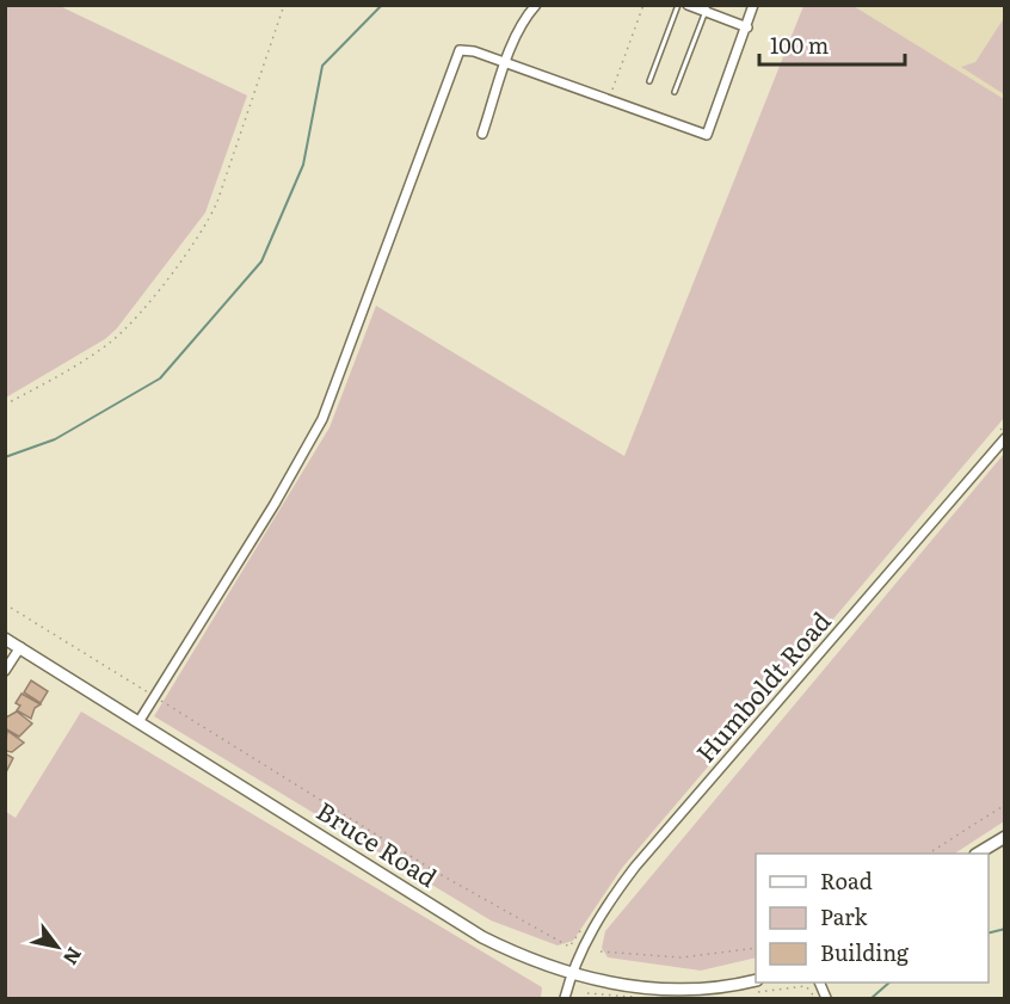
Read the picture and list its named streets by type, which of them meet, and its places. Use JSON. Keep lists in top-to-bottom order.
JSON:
{
  "streets": {
    "street": ["Humboldt Road", "Bruce Road"]
  },
  "crossings": [
    ["Humboldt Road", "Bruce Road"]
  ],
  "legend": ["Road", "Park", "Building"],
  "scale_bar": "100 m",
  "north": "bottom right"
}
